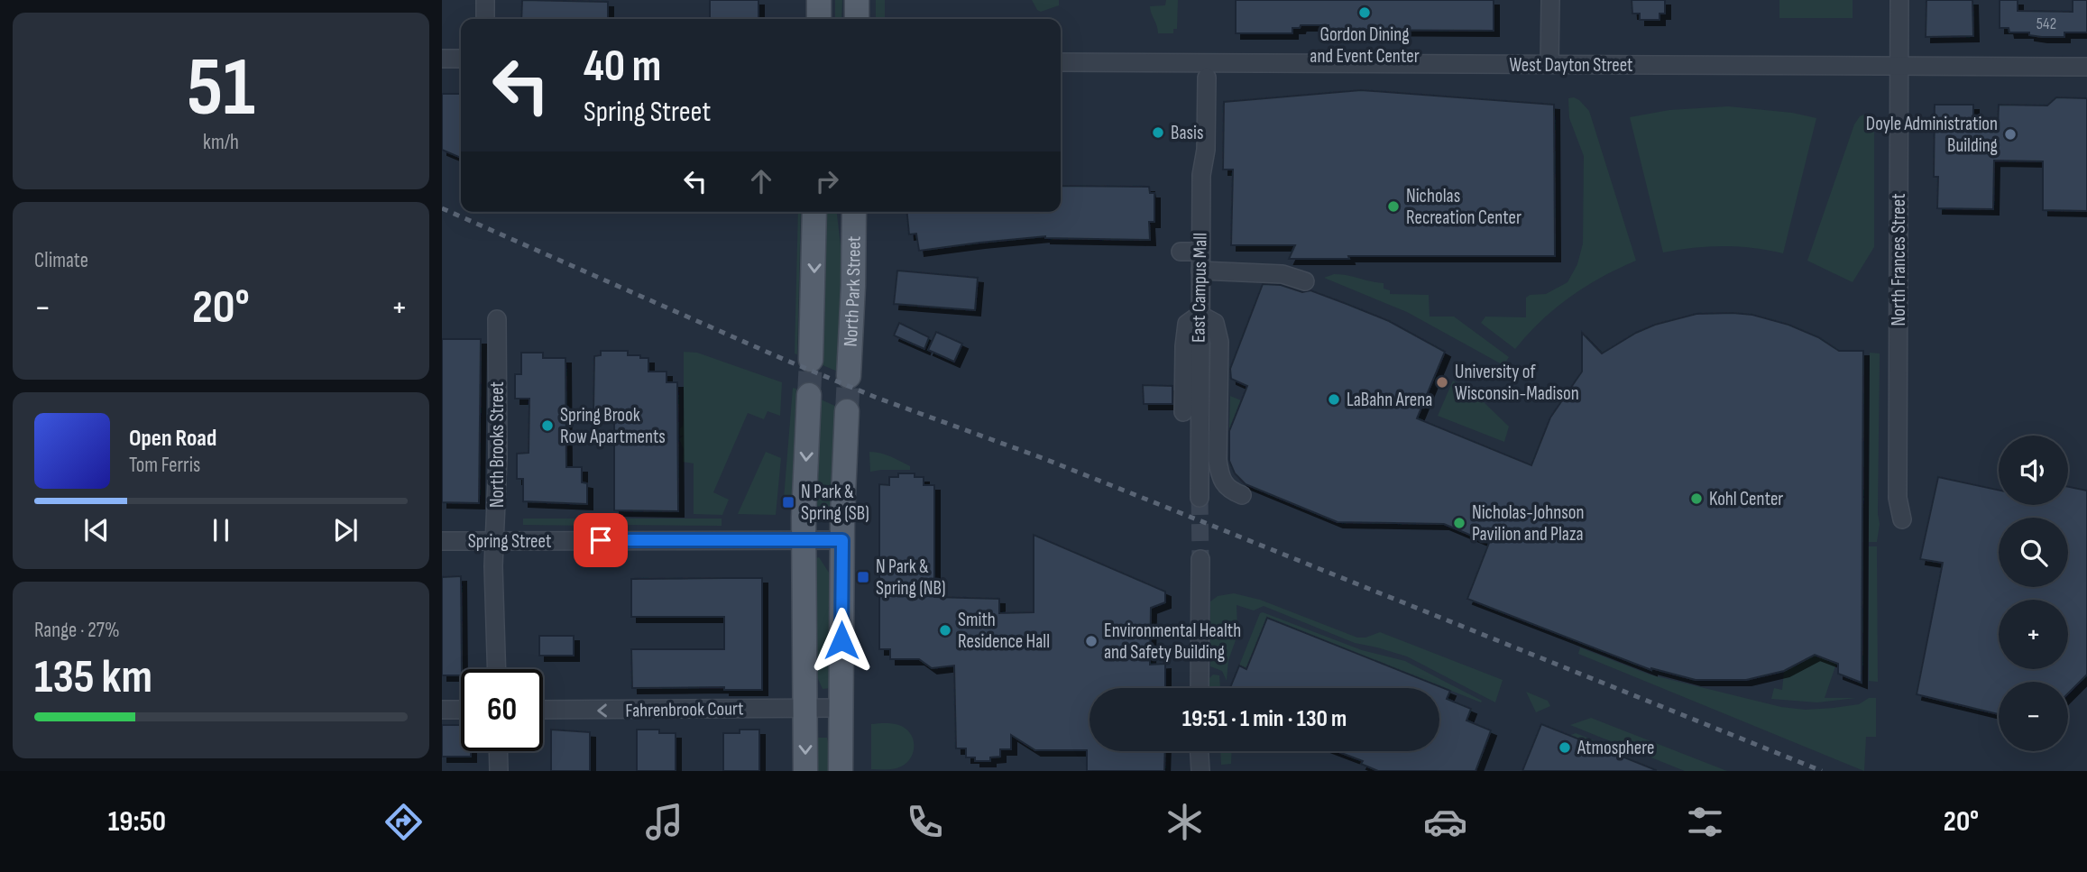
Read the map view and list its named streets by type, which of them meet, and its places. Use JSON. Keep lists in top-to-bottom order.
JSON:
{
  "streets": {
    "main road": ["North Park Street"],
    "street": [
      "West Dayton Street",
      "North Frances Street",
      "East Campus Mall",
      "North Brooks Street",
      "Spring Street",
      "Fahrenbrook Court"
    ]
  },
  "crossings": [
    ["West Dayton Street", "North Frances Street"],
    ["North Brooks Street", "Spring Street"]
  ],
  "one_way": ["Fahrenbrook Court"],
  "places": {
    "other": [
      "Gordon Dining and Event Center",
      "Basis",
      "Doyle Administration Building",
      "Nicholas Recreation Center",
      "University of Wisconsin-Madison",
      "LaBahn Arena",
      "Spring Brook Row Apartments",
      "Kohl Center",
      "Nicholas-Johnson Pavilion and Plaza",
      "Smith Residence Hall",
      "Environmental Health and Safety Building",
      "Atmosphere"
    ],
    "transit": ["N Park & Spring (SB)", "N Park & Spring (NB)"]
  },
  "house_numbers": ["542"],
  "page": {
    "tile": [
      ["51", "km/h"],
      "Climate",
      ["Range · 27%", "135 km"]
    ],
    "turn": ["40 m", "Spring Street"],
    "heat": ["−", "20°", "+"],
    "song": ["Open Road", "Tom Ferris"],
    "map_buttons": ["+", "−"],
    "limit": "60",
    "trip": "19:51 · 1 min · 130 m",
    "tabs": ["19:50", "20°"]
  }
}
